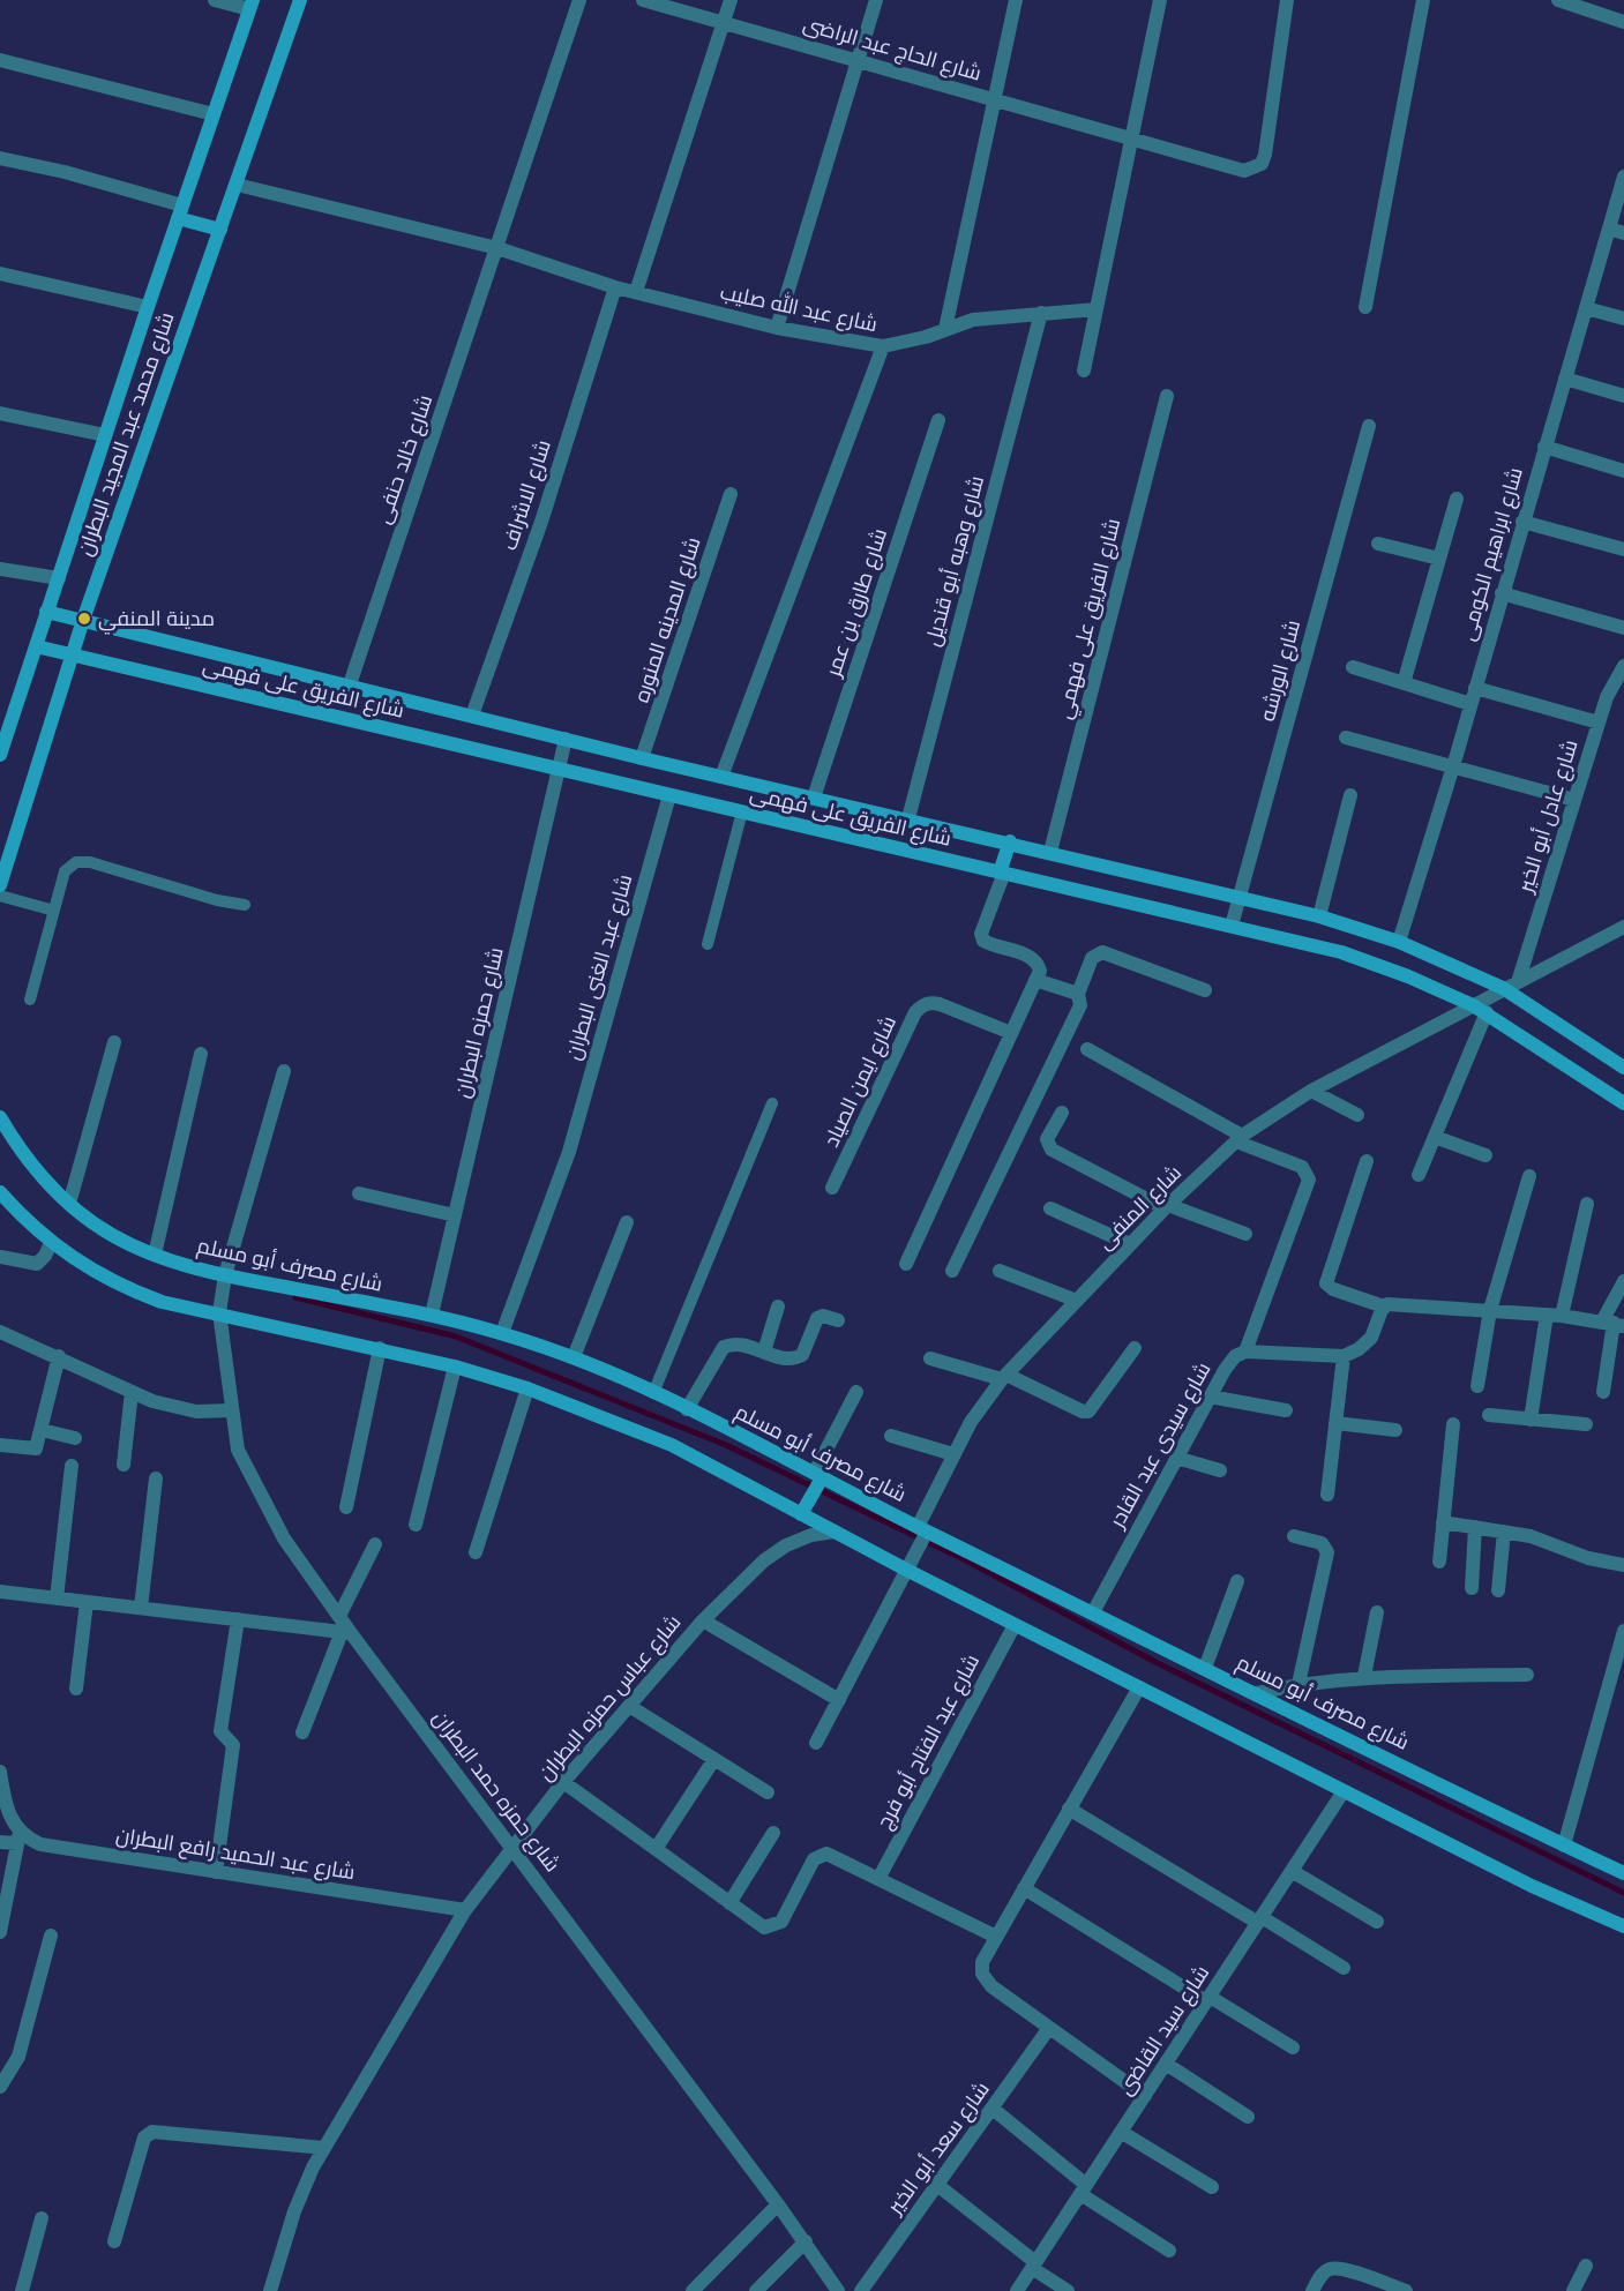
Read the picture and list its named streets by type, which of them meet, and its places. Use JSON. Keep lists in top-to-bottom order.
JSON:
{
  "streets": {
    "street": [
      "شارع الحاج عبد الراضى",
      "شارع عبد الله صليب",
      "شارع محمد عبد المجيد البطران",
      "شارع خالد حنفى",
      "شارع الاشراف",
      "شارع ابراهيم الكومى",
      "شارع وهبه أبو قنديل",
      "شارع طارق بن عمر",
      "شارع الفريق على فهمي",
      "شارع المدينه المنوره",
      "شارع الورشه",
      "شارع الفريق على فهمى",
      "شارع عادل أبو الخير",
      "شارع عبد الغنى البطران",
      "شارع حمزه البطران",
      "شارع ايمن الصياد",
      "شارع المنفى",
      "شارع مصرف أبو مسلم",
      "شارع سيدى عبد القادر",
      "شارع عباس حمزه البطران",
      "شارع عبد الفتاح أبو فرج",
      "شارع حمزه حمد البطران",
      "شارع عبد الحميد رافع البطران",
      "شارع سيد القاضى",
      "شارع سعد أبو الخير"
    ]
  },
  "crossings": [
    ["شارع عبد الله صليب", "شارع محمد عبد المجيد البطران"],
    ["شارع عبد الله صليب", "شارع خالد حنفى"],
    ["شارع عبد الله صليب", "شارع الاشراف"],
    ["شارع عبد الله صليب", "شارع وهبه أبو قنديل"],
    ["شارع محمد عبد المجيد البطران", "شارع الفريق على فهمى"],
    ["شارع خالد حنفى", "شارع الفريق على فهمى"],
    ["شارع الاشراف", "شارع الفريق على فهمى"],
    ["شارع ابراهيم الكومى", "شارع الفريق على فهمى"],
    ["شارع وهبه أبو قنديل", "شارع الفريق على فهمى"],
    ["شارع طارق بن عمر", "شارع الفريق على فهمى"],
    ["شارع الفريق على فهمي", "شارع الفريق على فهمى"],
    ["شارع المدينه المنوره", "شارع الفريق على فهمى"],
    ["شارع الورشه", "شارع الفريق على فهمى"],
    ["شارع الفريق على فهمى", "شارع عبد الغنى البطران"],
    ["شارع الفريق على فهمى", "شارع حمزه البطران"],
    ["شارع الفريق على فهمى", "شارع المنفى"],
    ["شارع عادل أبو الخير", "شارع المنفى"],
    ["شارع عبد الغنى البطران", "شارع مصرف أبو مسلم"],
    ["شارع حمزه البطران", "شارع مصرف أبو مسلم"],
    ["شارع المنفى", "شارع مصرف أبو مسلم"],
    ["شارع مصرف أبو مسلم", "شارع سيدى عبد القادر"],
    ["شارع مصرف أبو مسلم", "شارع حمزه حمد البطران"],
    ["شارع عباس حمزه البطران", "شارع حمزه حمد البطران"],
    ["شارع عباس حمزه البطران", "شارع عبد الحميد رافع البطران"]
  ],
  "places": ["مدينة المنفي"]
}
